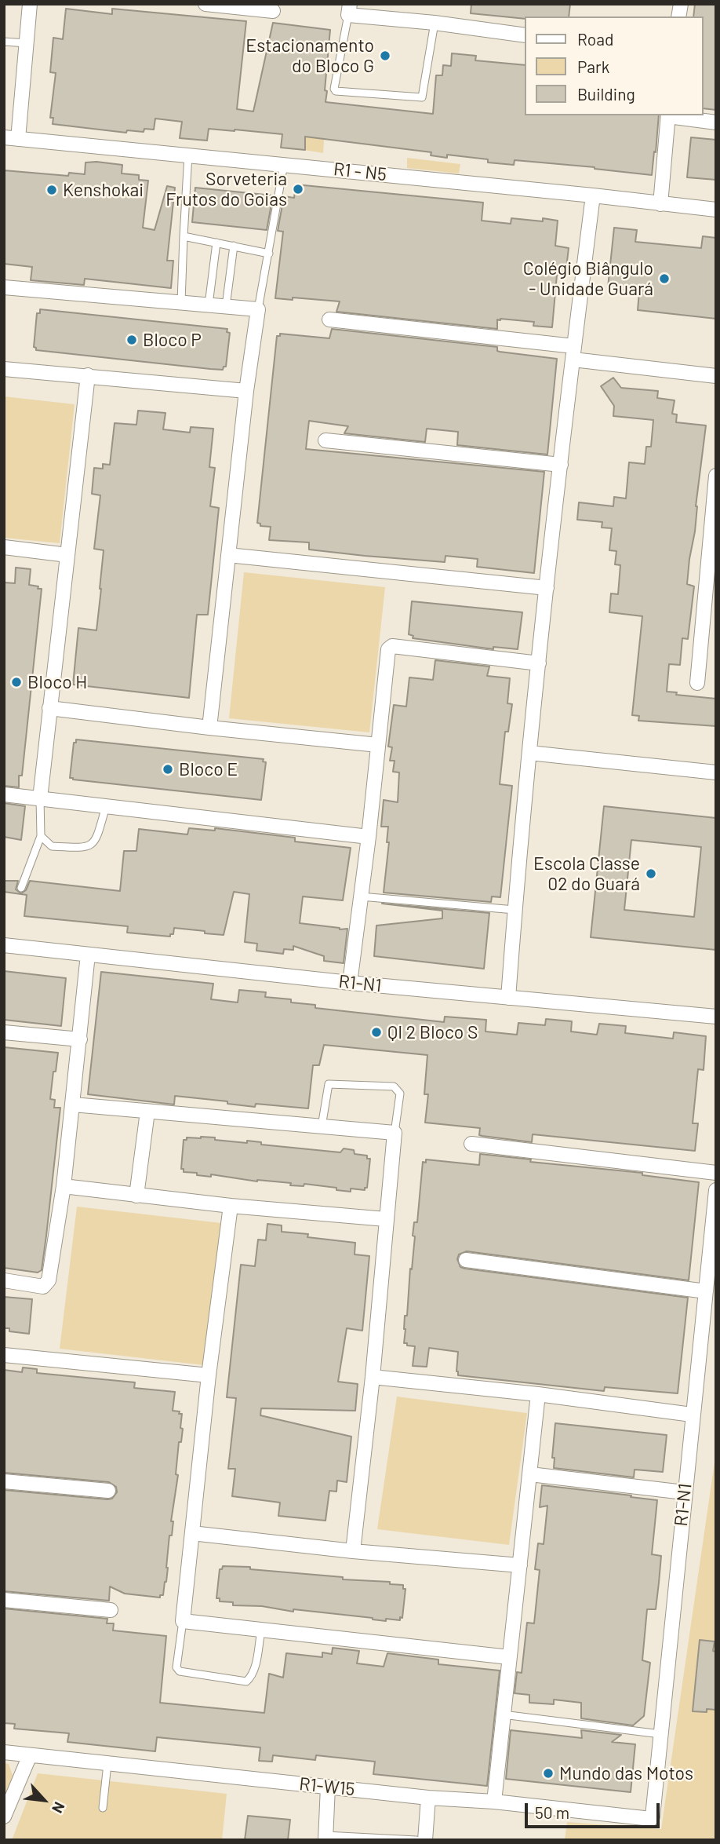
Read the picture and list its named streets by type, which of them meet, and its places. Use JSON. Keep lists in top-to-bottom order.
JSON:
{
  "streets": {
    "street": ["R1 - N5", "R1-N1", "R1-W15"]
  },
  "crossings": [
    ["R1-N1", "R1-W15"]
  ],
  "places": [
    "Estacionamento do Bloco G",
    "Sorveteria Frutos do Goias",
    "Kenshokai",
    "Colégio Biângulo - Unidade Guará",
    "Bloco P",
    "Bloco H",
    "Bloco E",
    "Escola Classe 02 do Guará",
    "QI 2 Bloco S",
    "Mundo das Motos"
  ],
  "legend": ["Road", "Park", "Building"],
  "scale_bar": "50 m",
  "north": "bottom right"
}
